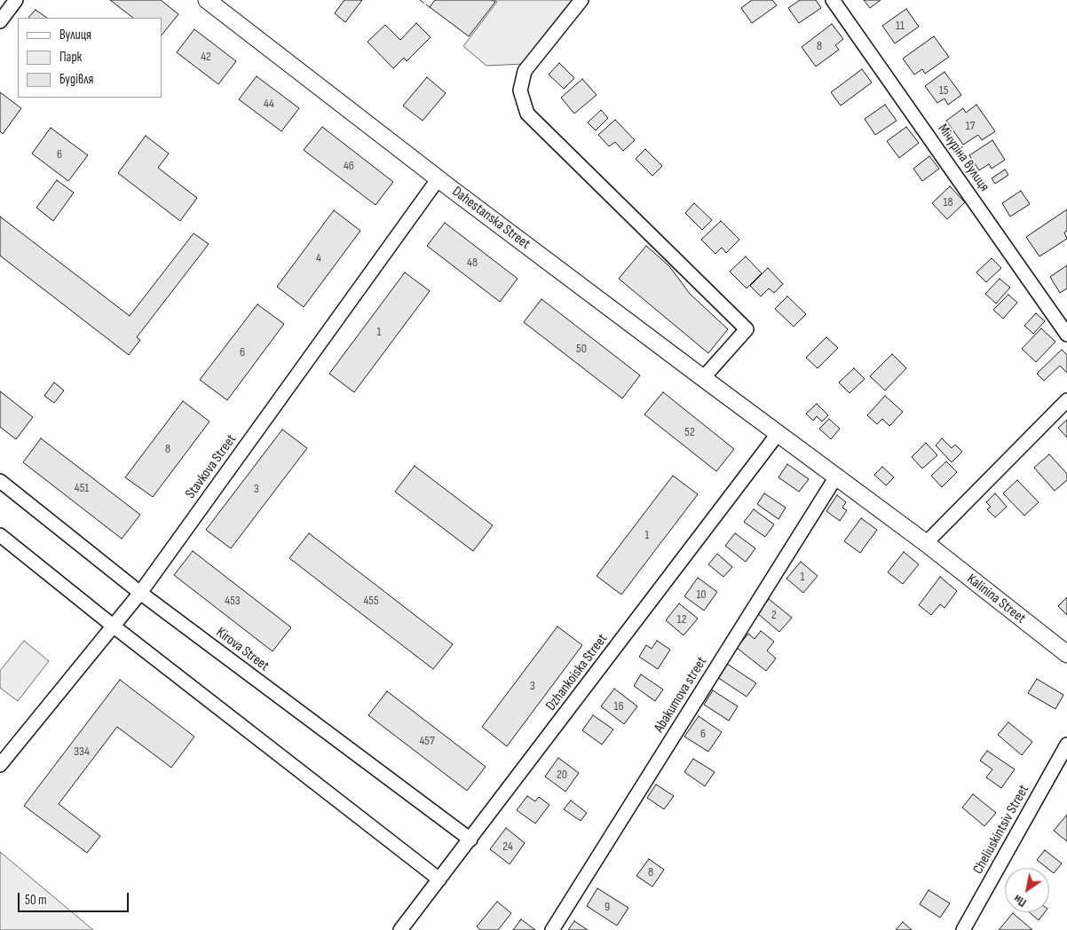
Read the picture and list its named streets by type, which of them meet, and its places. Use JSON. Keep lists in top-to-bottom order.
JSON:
{
  "streets": {
    "street": [
      "Мічуріна вулиця",
      "Dahestanska Street",
      "Stavkova Street",
      "Kalinina Street",
      "Kirova Street",
      "Dzhankoiska Street",
      "Abakumova street",
      "Cheliuskintsiv Street"
    ]
  },
  "crossings": [
    ["Dahestanska Street", "Stavkova Street"],
    ["Dahestanska Street", "Kalinina Street"],
    ["Dahestanska Street", "Dzhankoiska Street"],
    ["Dahestanska Street", "Abakumova street"],
    ["Stavkova Street", "Kirova Street"],
    ["Kalinina Street", "Abakumova street"],
    ["Kirova Street", "Dzhankoiska Street"]
  ],
  "house_numbers": [
    "11",
    "8",
    "42",
    "15",
    "44",
    "17",
    "6",
    "46",
    "18",
    "4",
    "48",
    "1",
    "50",
    "6",
    "52",
    "8",
    "451",
    "3",
    "1",
    "1",
    "10",
    "453",
    "455",
    "2",
    "12",
    "3",
    "16",
    "6",
    "457",
    "334",
    "20",
    "24",
    "8",
    "9"
  ],
  "legend": ["Вулиця", "Парк", "Будівля"],
  "scale_bar": "50 m",
  "north": "bottom left"
}
